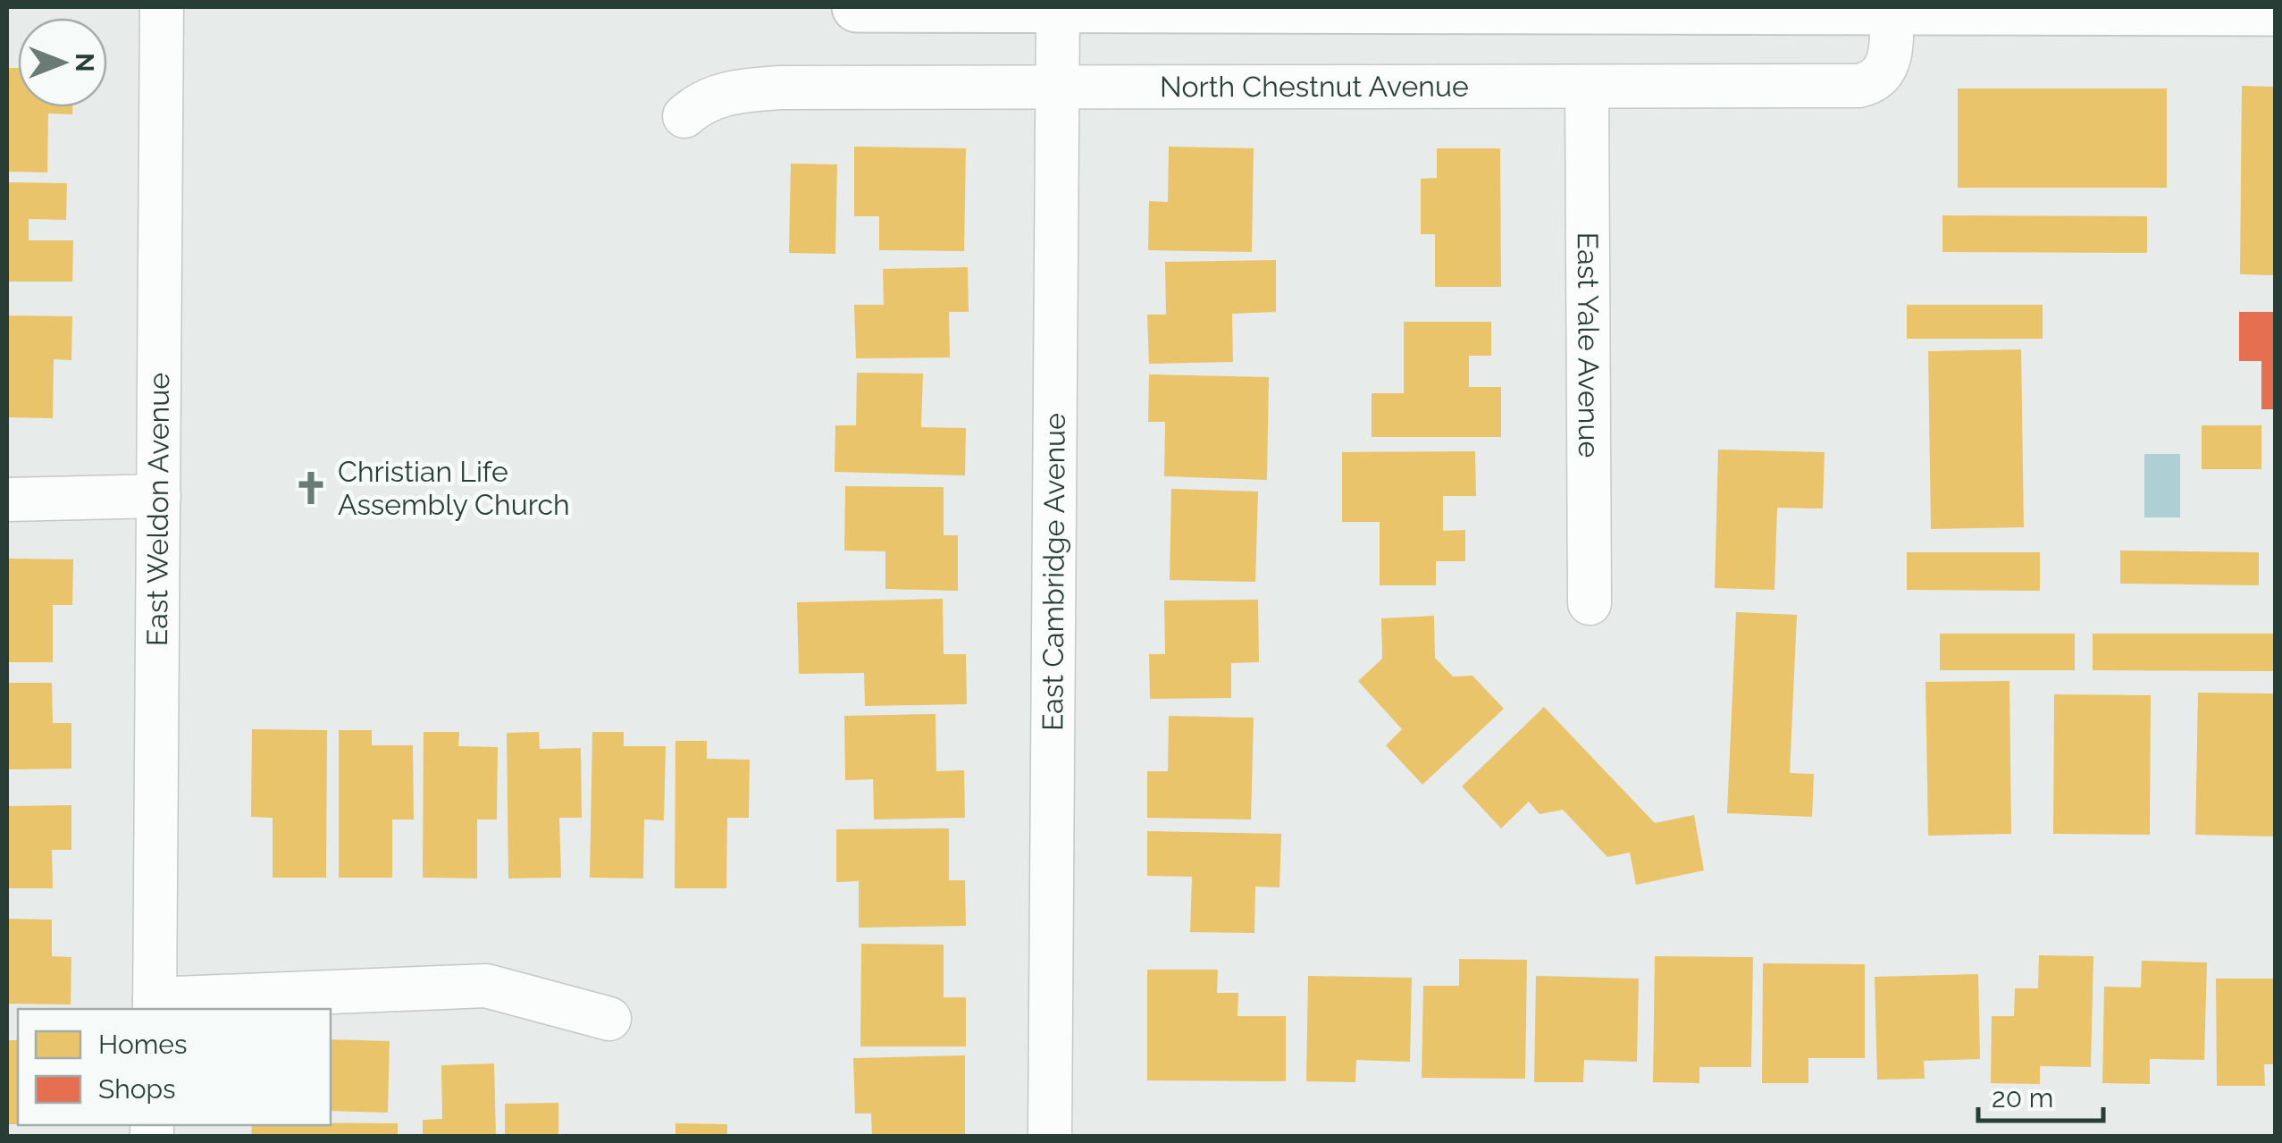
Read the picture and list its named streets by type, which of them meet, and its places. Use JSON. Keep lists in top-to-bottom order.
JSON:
{
  "streets": {
    "street": [
      "North Chestnut Avenue",
      "East Yale Avenue",
      "East Weldon Avenue",
      "East Cambridge Avenue"
    ]
  },
  "crossings": [
    ["North Chestnut Avenue", "East Yale Avenue"],
    ["North Chestnut Avenue", "East Cambridge Avenue"]
  ],
  "places": {
    "church": ["Christian Life Assembly Church"]
  },
  "legend": ["Homes", "Shops"],
  "scale_bar": "20 m",
  "north": "right"
}
